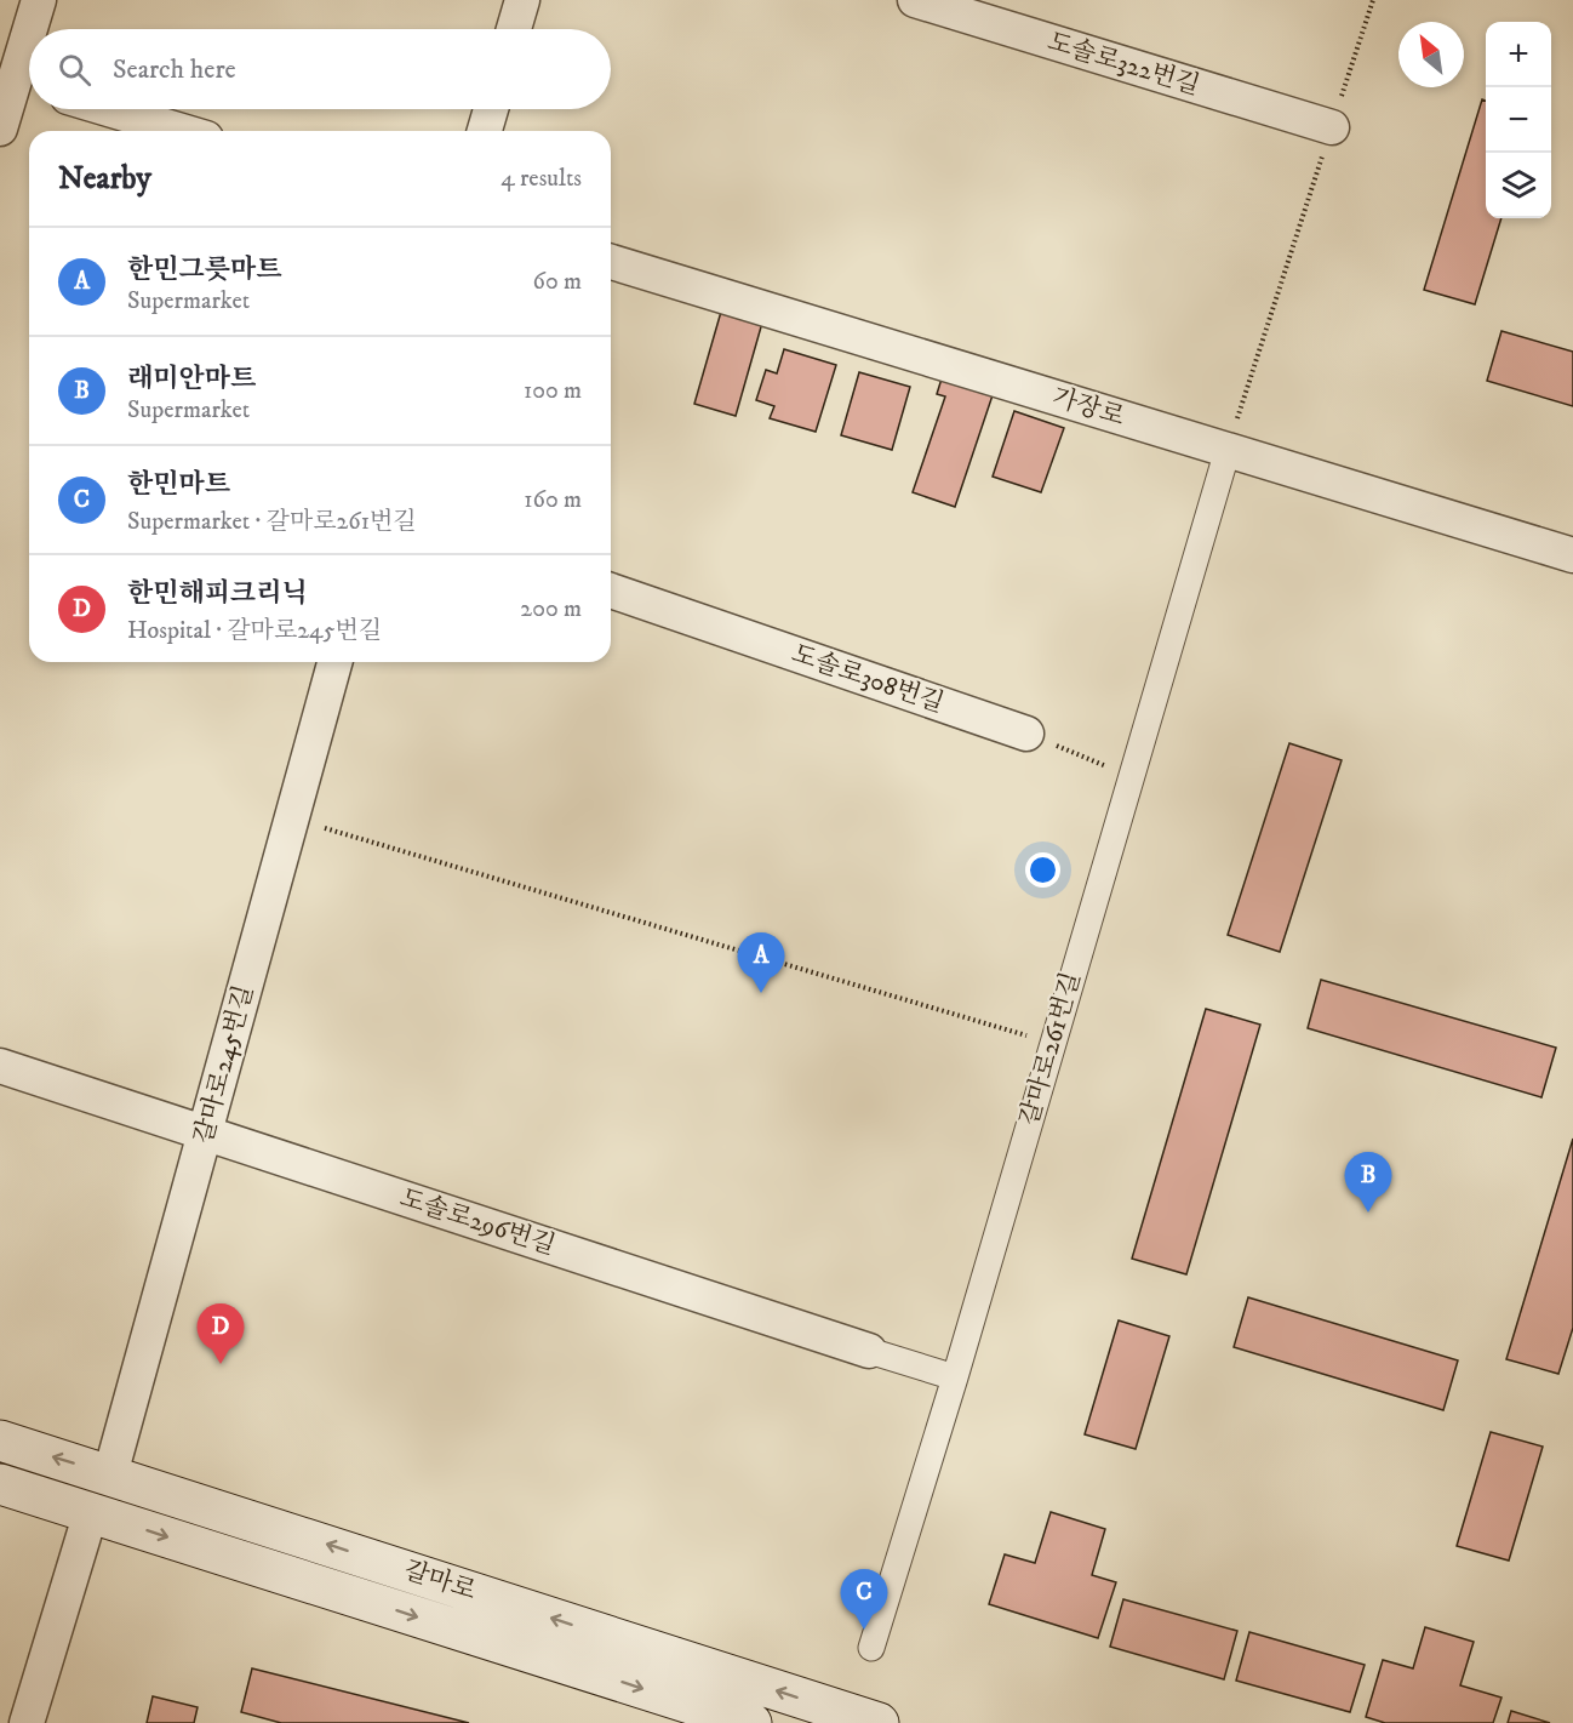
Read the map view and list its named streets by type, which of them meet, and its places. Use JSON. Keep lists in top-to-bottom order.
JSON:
{
  "streets": {
    "main road": ["갈마로"],
    "street": [
      "도솔로322번길",
      "가장로",
      "도솔로308번길",
      "갈마로261번길",
      "갈마로245번길",
      "도솔로296번길"
    ]
  },
  "crossings": [
    ["가장로", "갈마로261번길"],
    ["갈마로261번길", "도솔로296번길"],
    ["갈마로245번길", "도솔로296번길"],
    ["갈마로245번길", "갈마로"]
  ],
  "north": "top left",
  "page": {
    "map_buttons": ["+", "−"],
    "search": "Search here",
    "heading": ["Nearby", "4 results"],
    "list": [
      {
        "mark": "A",
        "name": "한민그릇마트",
        "note": "Supermarket",
        "value": "60 m"
      },
      {
        "mark": "B",
        "name": "래미안마트",
        "note": "Supermarket",
        "value": "100 m"
      },
      {
        "mark": "C",
        "name": "한민마트",
        "note": "Supermarket · 갈마로261번길",
        "value": "160 m"
      },
      {
        "mark": "D",
        "name": "한민해피크리닉",
        "note": "Hospital · 갈마로245번길",
        "value": "200 m"
      }
    ],
    "pins": [
      "A",
      "B",
      "D",
      "C"
    ]
  }
}
